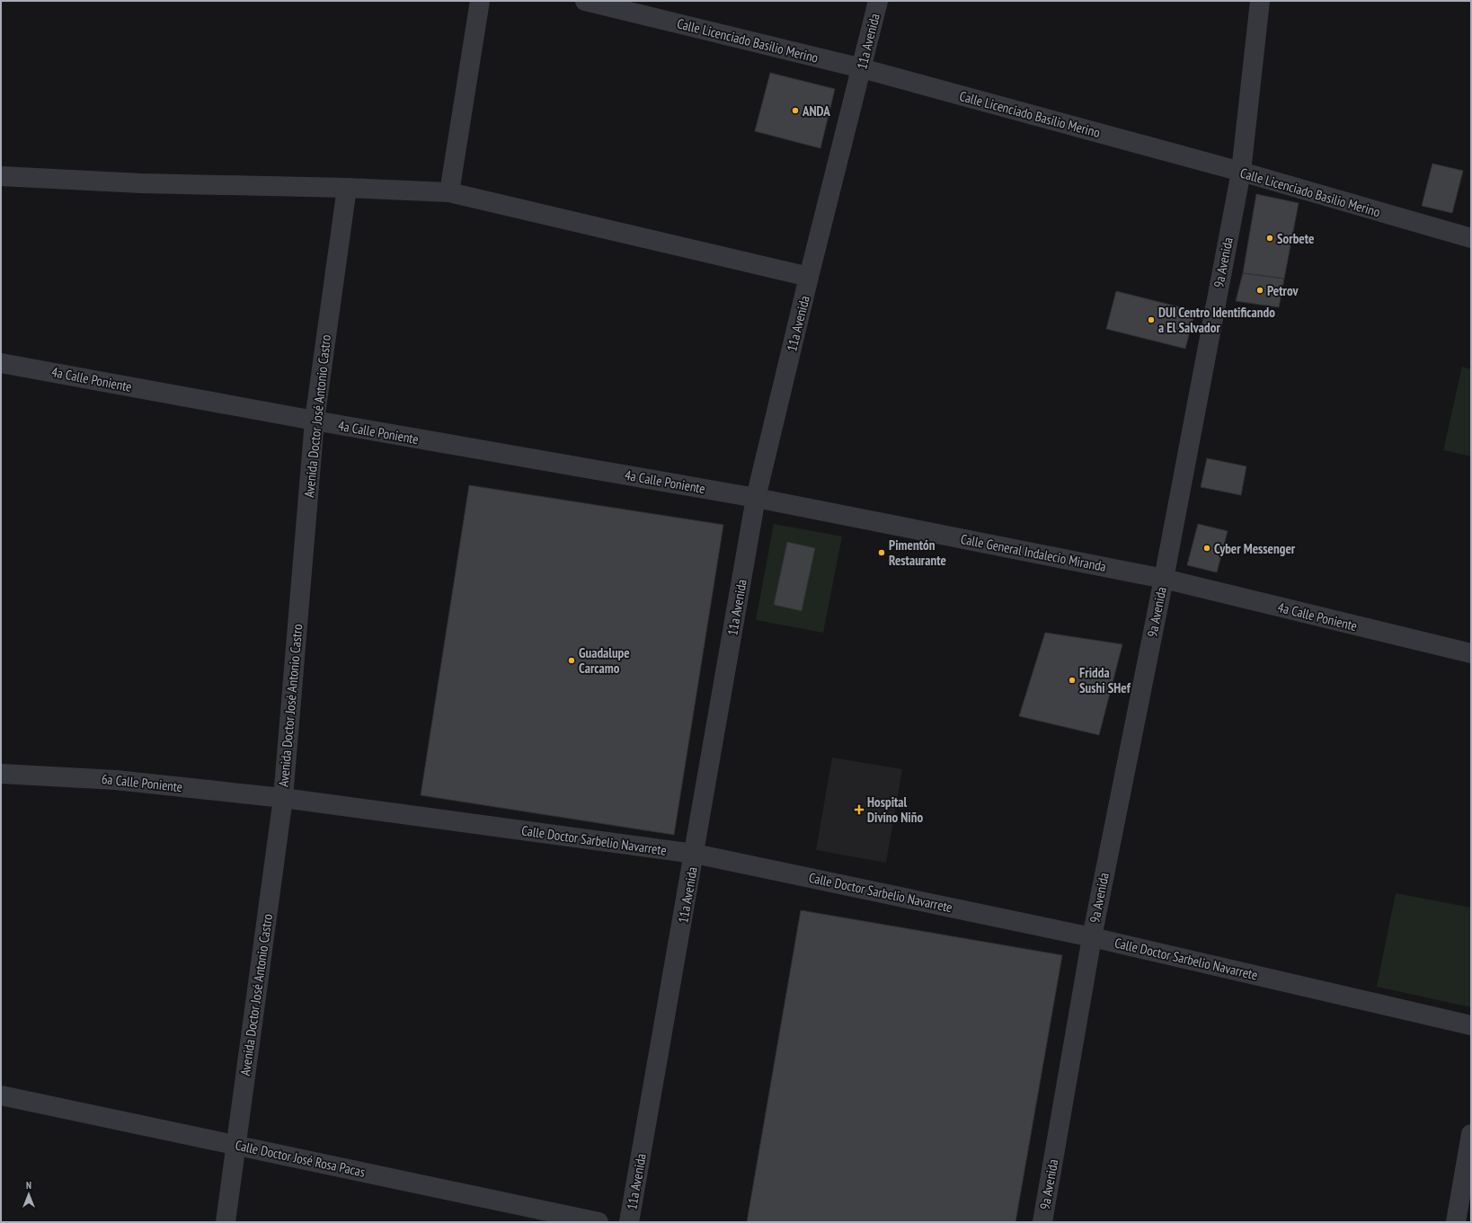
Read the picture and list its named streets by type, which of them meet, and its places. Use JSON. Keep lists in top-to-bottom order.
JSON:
{
  "streets": {
    "street": [
      "Calle Licenciado Basilio Merino",
      "11a Avenida",
      "9a Avenida",
      "4a Calle Poniente",
      "Avenida Doctor José Antonio Castro",
      "Calle General Indalecio Miranda",
      "6a Calle Poniente",
      "Calle Doctor Sarbelio Navarrete",
      "Calle Doctor José Rosa Pacas"
    ]
  },
  "crossings": [
    ["Calle Licenciado Basilio Merino", "11a Avenida"],
    ["Calle Licenciado Basilio Merino", "9a Avenida"],
    ["11a Avenida", "4a Calle Poniente"],
    ["11a Avenida", "Calle General Indalecio Miranda"],
    ["11a Avenida", "Calle Doctor Sarbelio Navarrete"],
    ["9a Avenida", "4a Calle Poniente"],
    ["9a Avenida", "Calle General Indalecio Miranda"],
    ["9a Avenida", "Calle Doctor Sarbelio Navarrete"],
    ["4a Calle Poniente", "Avenida Doctor José Antonio Castro"],
    ["4a Calle Poniente", "Calle General Indalecio Miranda"],
    ["Avenida Doctor José Antonio Castro", "6a Calle Poniente"],
    ["Avenida Doctor José Antonio Castro", "Calle Doctor Sarbelio Navarrete"],
    ["Avenida Doctor José Antonio Castro", "Calle Doctor José Rosa Pacas"],
    ["6a Calle Poniente", "Calle Doctor Sarbelio Navarrete"]
  ],
  "places": {
    "other": [
      "ANDA",
      "Sorbete",
      "Petrov",
      "DUI Centro Identificando a El Salvador",
      "Cyber Messenger",
      "Pimentón Restaurante",
      "Guadalupe Carcamo",
      "Fridda Sushi SHef"
    ],
    "health": ["Hospital Divino Niño"]
  },
  "north": "top"
}
